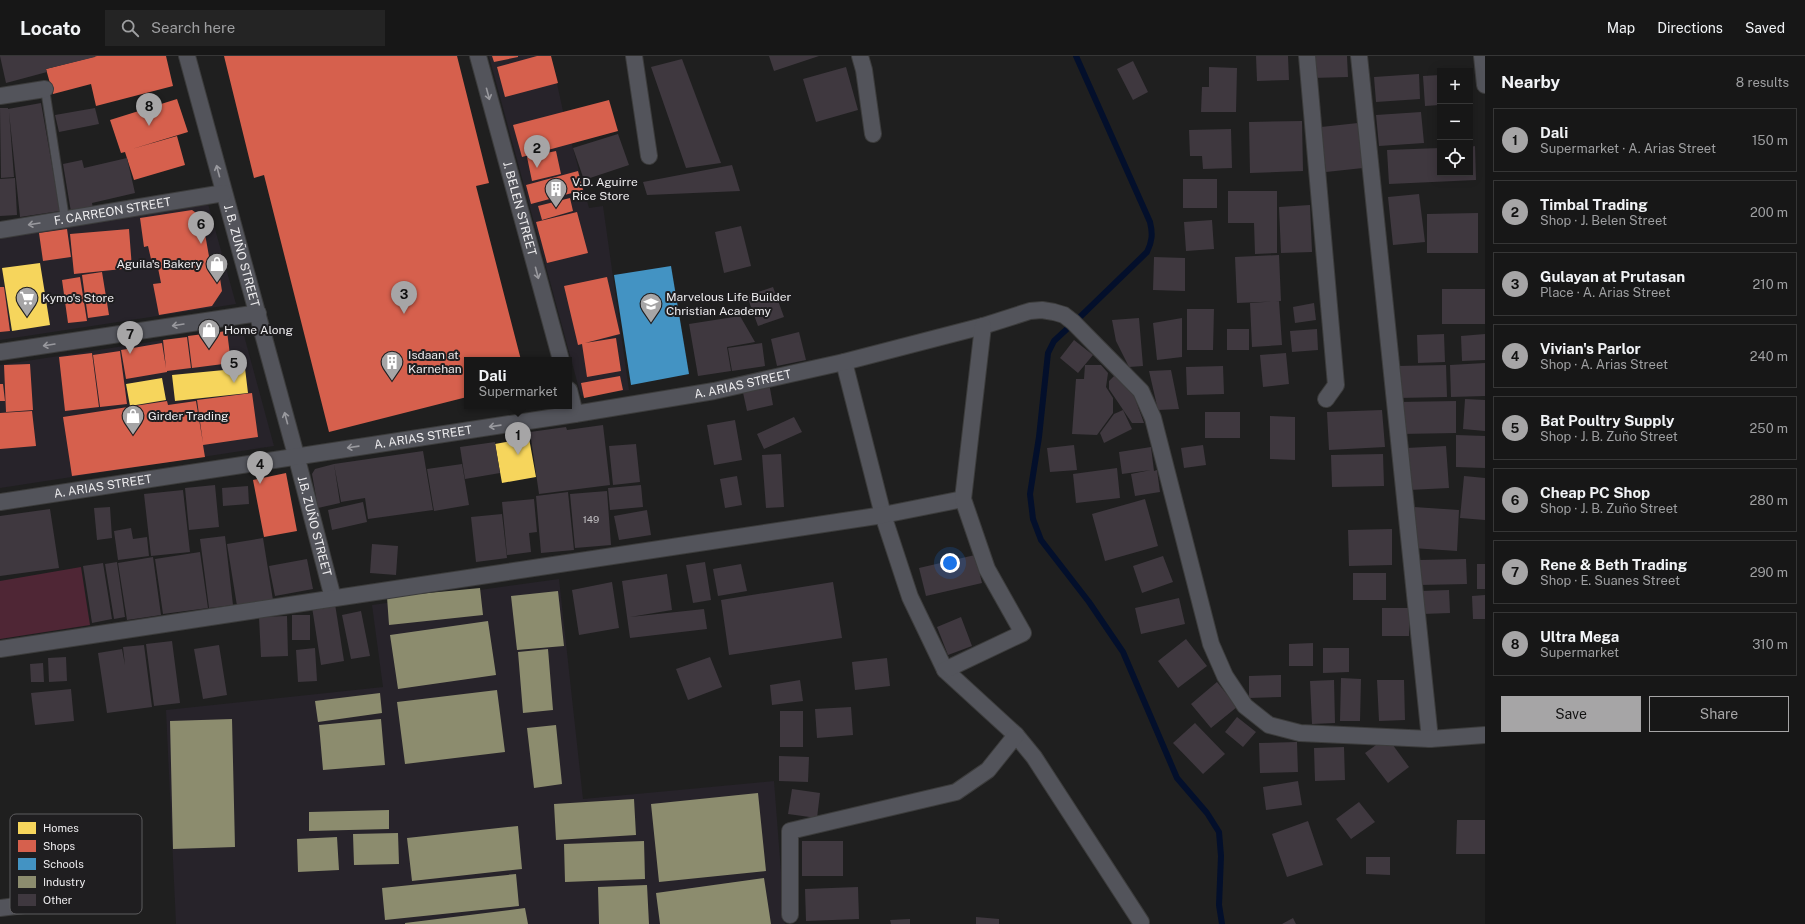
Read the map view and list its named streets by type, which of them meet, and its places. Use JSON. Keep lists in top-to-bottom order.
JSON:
{
  "streets": {
    "street": [
      "J. BELEN STREET",
      "F. CARREON STREET",
      "J. B. ZUÑO STREET",
      "A. ARIAS STREET",
      "J.B. ZUÑO STREET"
    ]
  },
  "crossings": [
    ["F. CARREON STREET", "J. B. ZUÑO STREET"],
    ["J. B. ZUÑO STREET", "A. ARIAS STREET"],
    ["J. B. ZUÑO STREET", "J.B. ZUÑO STREET"],
    ["A. ARIAS STREET", "J.B. ZUÑO STREET"]
  ],
  "one_way": ["J. BELEN STREET", "J. B. ZUÑO STREET"],
  "places": {
    "building": ["V.D. Aguirre Rice Store", "Isdaan at Karnehan"],
    "shop": ["Aguila's Bakery", "Home Along", "Girder Trading"],
    "supermarket": ["Kymo's Store"],
    "school or university": ["Marvelous Life Builder Christian Academy"]
  },
  "house_numbers": ["149"],
  "legend": [
    "Homes",
    "Shops",
    "Schools",
    "Industry",
    "Other"
  ],
  "page": {
    "header": "Locato",
    "search": "Search here",
    "nav": ["Map", "Directions", "Saved"],
    "heading": ["Nearby", "8 results"],
    "map_buttons": ["+", "−"],
    "pins": [
      "8",
      "2",
      "6",
      "3",
      "7",
      "5",
      "1",
      "4"
    ],
    "list": [
      {
        "mark": "1",
        "name": "Dali",
        "note": "Supermarket · A. Arias Street",
        "value": "150 m"
      },
      {
        "mark": "2",
        "name": "Timbal Trading",
        "note": "Shop · J. Belen Street",
        "value": "200 m"
      },
      {
        "mark": "3",
        "name": "Gulayan at Prutasan",
        "note": "Place · A. Arias Street",
        "value": "210 m"
      },
      {
        "mark": "4",
        "name": "Vivian's Parlor",
        "note": "Shop · A. Arias Street",
        "value": "240 m"
      },
      {
        "mark": "5",
        "name": "Bat Poultry Supply",
        "note": "Shop · J. B. Zuño Street",
        "value": "250 m"
      },
      {
        "mark": "6",
        "name": "Cheap PC Shop",
        "note": "Shop · J. B. Zuño Street",
        "value": "280 m"
      },
      {
        "mark": "7",
        "name": "Rene & Beth Trading",
        "note": "Shop · E. Suanes Street",
        "value": "290 m"
      },
      {
        "mark": "8",
        "name": "Ultra Mega",
        "note": "Supermarket",
        "value": "310 m"
      }
    ],
    "popup": ["Dali", "Supermarket"],
    "buttons": ["Save", "Share"]
  }
}
